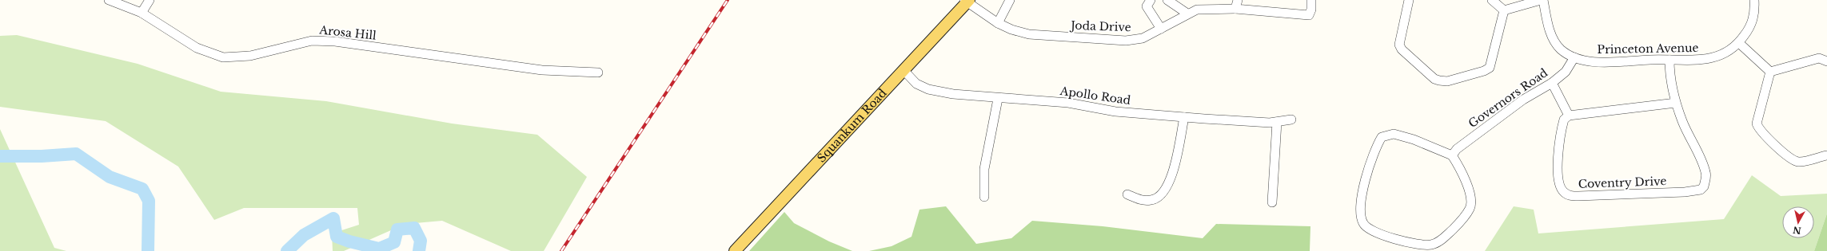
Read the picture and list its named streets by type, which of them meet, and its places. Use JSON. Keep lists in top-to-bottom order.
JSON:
{
  "streets": {
    "main road": ["Squankum Road"],
    "street": [
      "Joda Drive",
      "Arosa Hill",
      "Princeton Avenue",
      "Apollo Road",
      "Governors Road",
      "Coventry Drive"
    ]
  },
  "crossings": [
    ["Joda Drive", "Squankum Road"],
    ["Princeton Avenue", "Governors Road"],
    ["Princeton Avenue", "Coventry Drive"],
    ["Apollo Road", "Squankum Road"]
  ],
  "north": "bottom"
}
